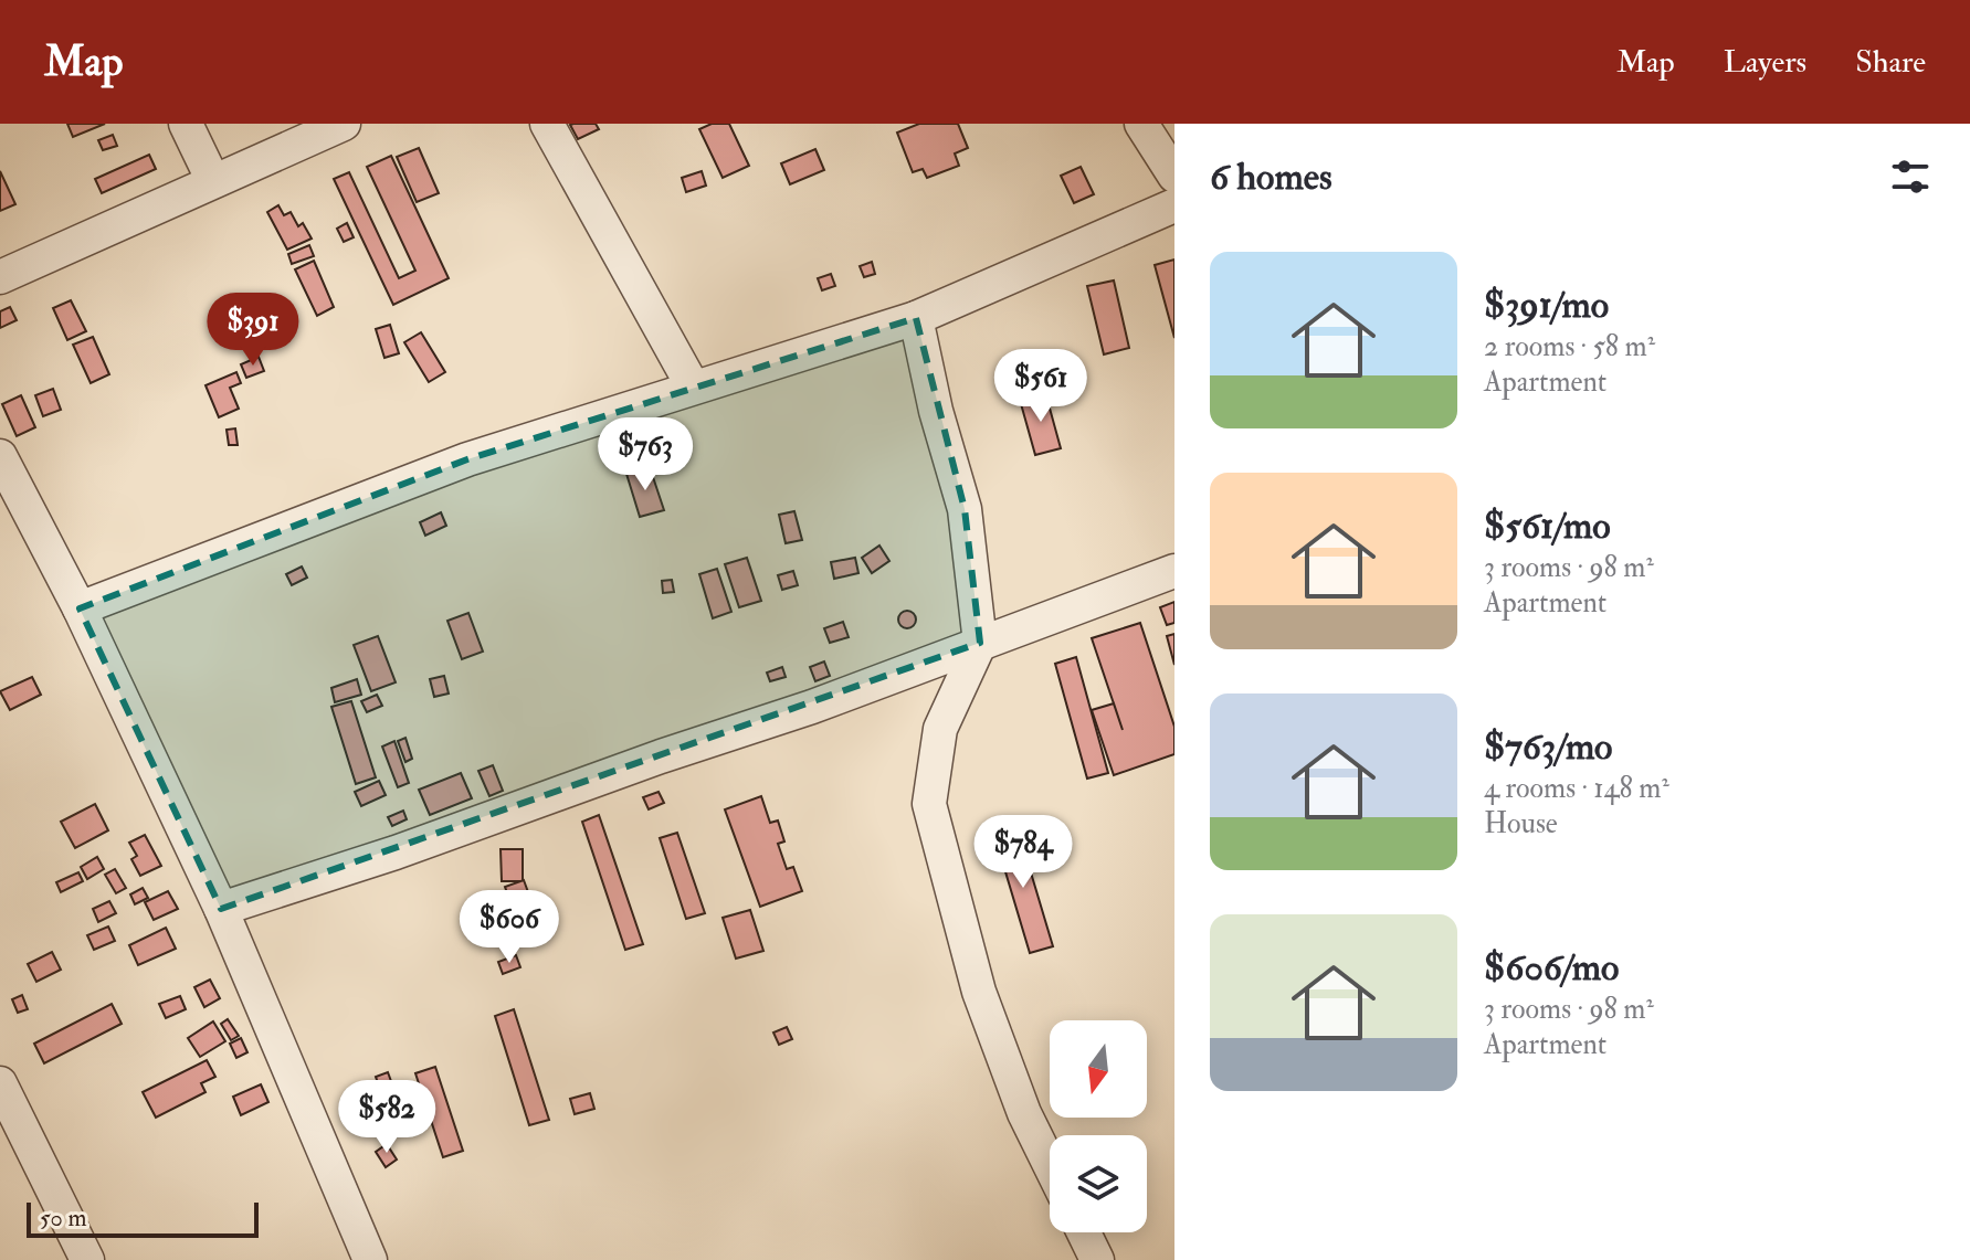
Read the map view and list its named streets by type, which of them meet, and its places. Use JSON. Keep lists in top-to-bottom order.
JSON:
{
  "scale_bar": "50 m",
  "north": "bottom",
  "page": {
    "header": "Map",
    "nav": ["Map", "Layers", "Share"],
    "heading": "6 homes",
    "list": [
      {
        "name": "$391/mo",
        "note": "2 rooms · 58 m² · Apartment"
      },
      {
        "name": "$561/mo",
        "note": "3 rooms · 98 m² · Apartment"
      },
      {
        "name": "$763/mo",
        "note": "4 rooms · 148 m² · House"
      },
      {
        "name": "$606/mo",
        "note": "3 rooms · 98 m² · Apartment"
      }
    ],
    "price": [
      "$391",
      "$561",
      "$763",
      "$784",
      "$606",
      "$582"
    ],
    "scale": "50 m"
  }
}
